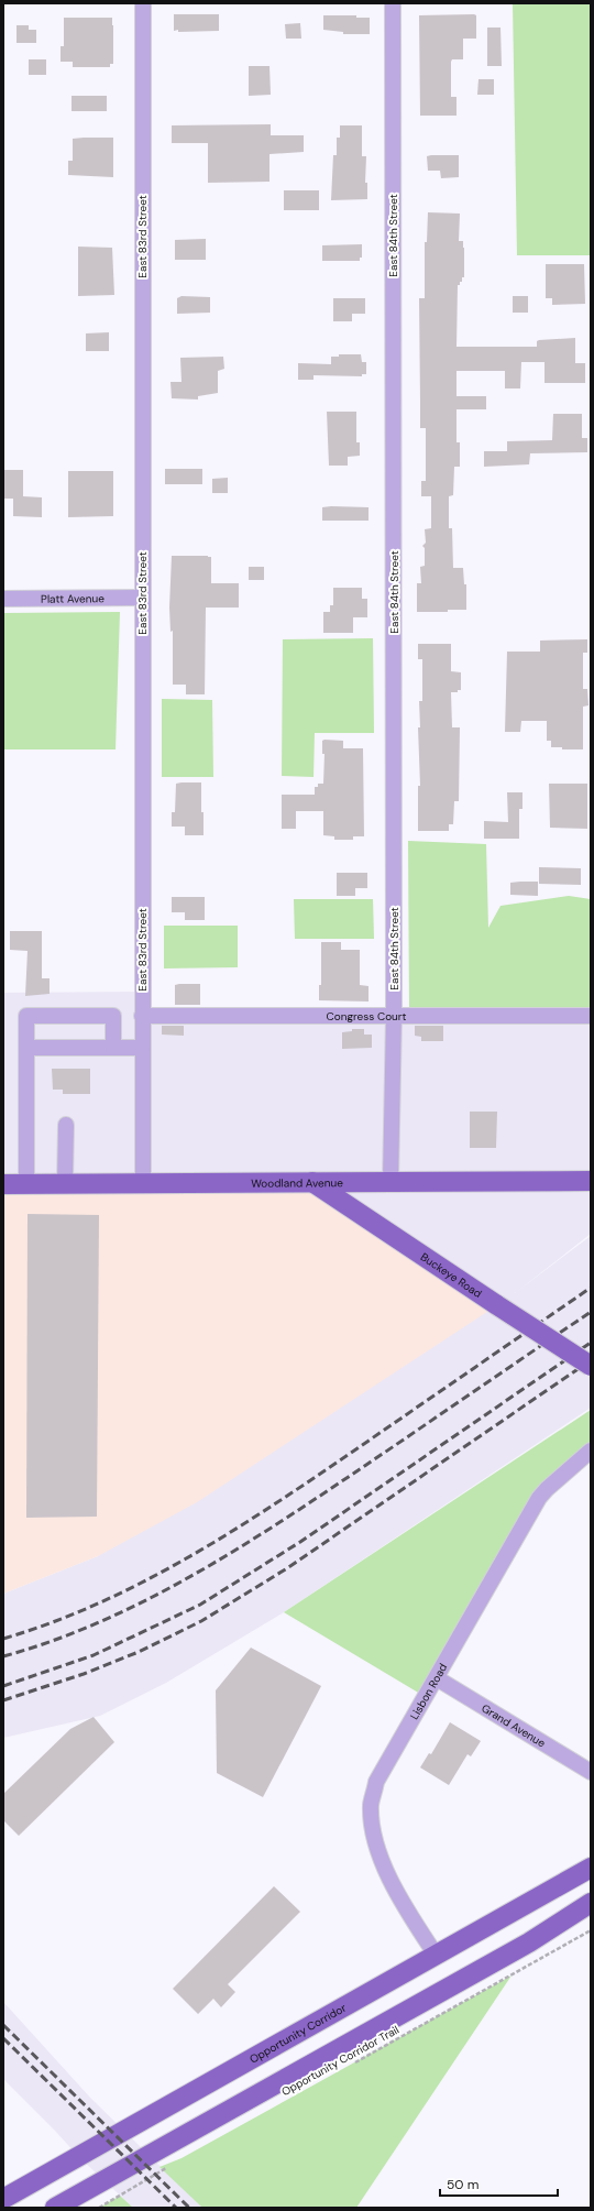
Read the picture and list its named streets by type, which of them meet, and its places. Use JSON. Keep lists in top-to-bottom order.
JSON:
{
  "streets": {
    "main road": ["Woodland Avenue", "Buckeye Road", "Opportunity Corridor"],
    "street": [
      "East 84th Street",
      "East 83rd Street",
      "Platt Avenue",
      "Congress Court",
      "Lisbon Road",
      "Grand Avenue"
    ],
    "path": ["Opportunity Corridor Trail"]
  },
  "crossings": [
    ["East 84th Street", "Congress Court"],
    ["East 84th Street", "Woodland Avenue"],
    ["East 83rd Street", "Platt Avenue"],
    ["East 83rd Street", "Congress Court"],
    ["East 83rd Street", "Woodland Avenue"],
    ["Woodland Avenue", "Buckeye Road"],
    ["Lisbon Road", "Grand Avenue"],
    ["Lisbon Road", "Opportunity Corridor"]
  ],
  "scale_bar": "50 m"
}
